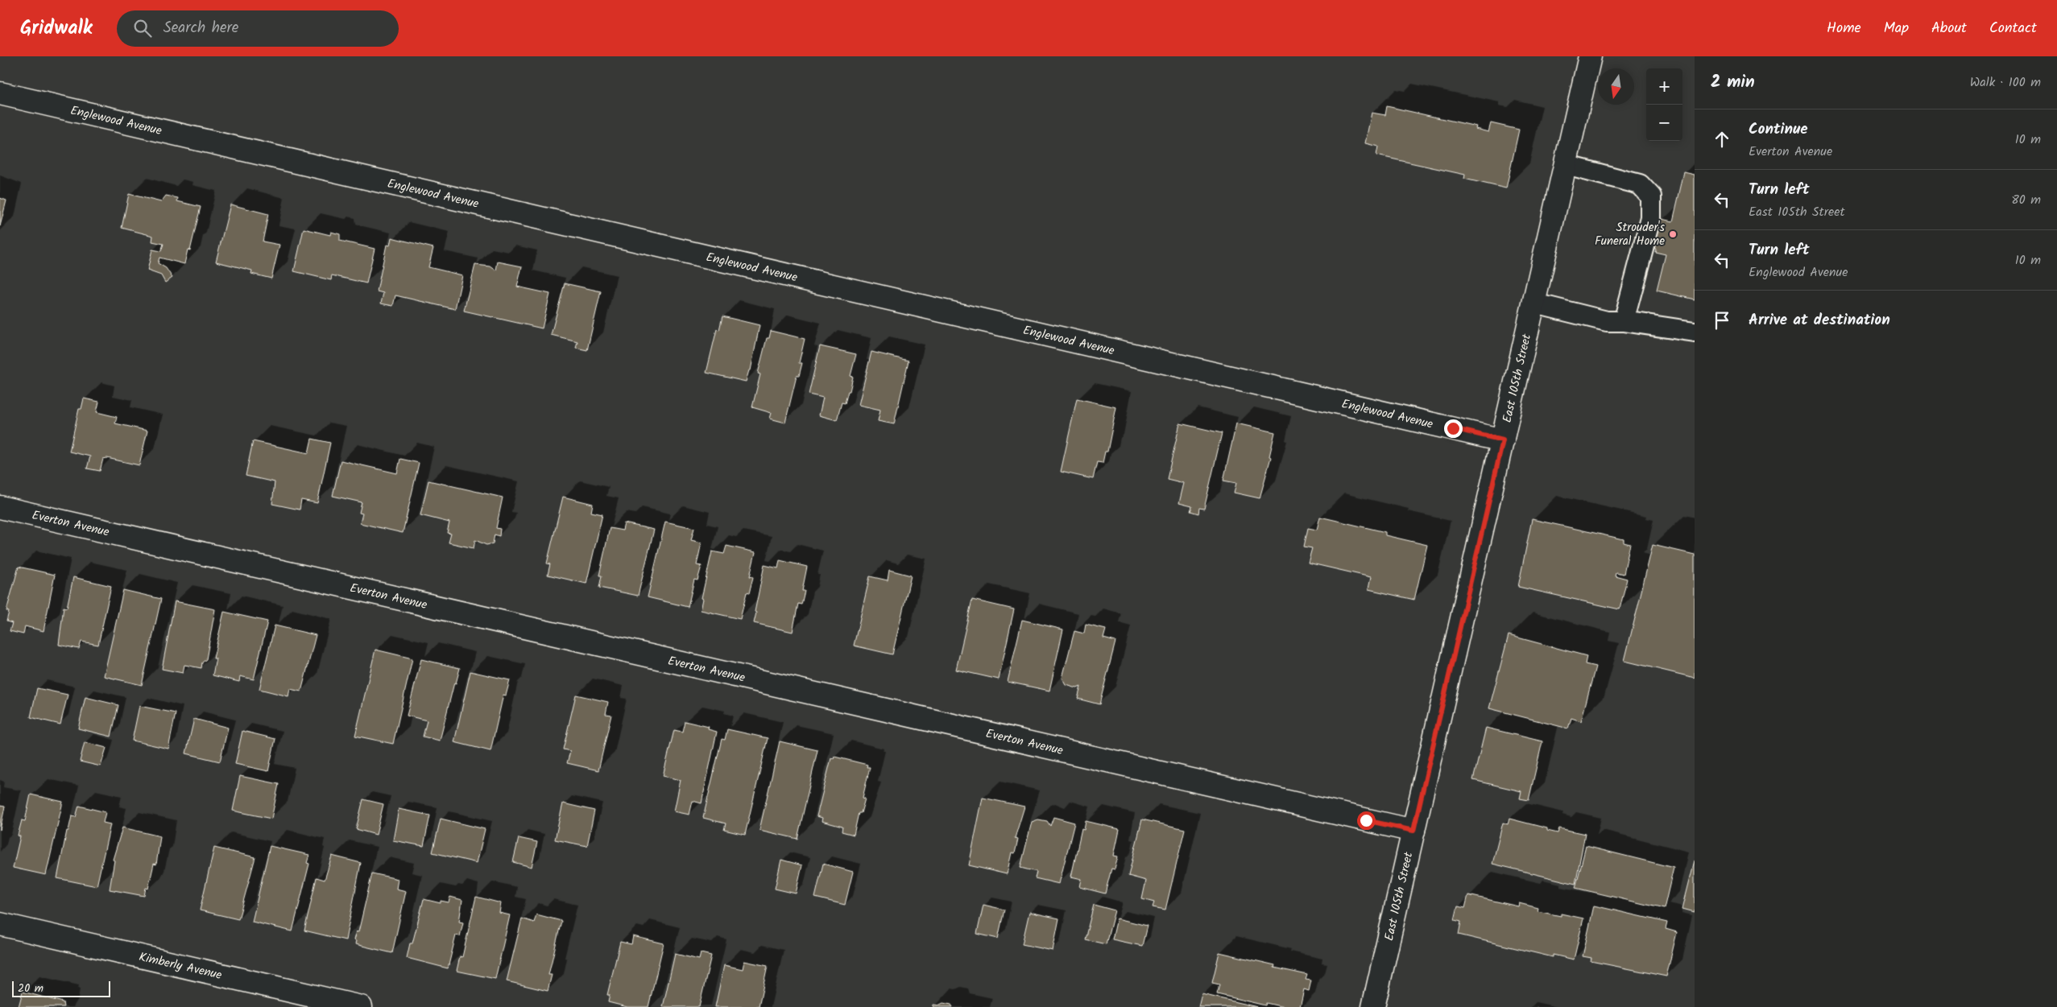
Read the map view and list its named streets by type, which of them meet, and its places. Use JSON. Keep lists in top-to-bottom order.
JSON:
{
  "streets": {
    "street": [
      "Englewood Avenue",
      "East 105th Street",
      "Everton Avenue",
      "Kimberly Avenue"
    ]
  },
  "crossings": [
    ["Englewood Avenue", "East 105th Street"],
    ["East 105th Street", "Everton Avenue"]
  ],
  "places": ["Strouder's Funeral Home"],
  "scale_bar": "20 m",
  "north": "bottom",
  "page": {
    "header": "Gridwalk",
    "search": "Search here",
    "nav": [
      "Home",
      "Map",
      "About",
      "Contact"
    ],
    "heading": ["2 min", "Walk · 100 m"],
    "map_buttons": ["+", "−"],
    "list": [
      ["Continue", "Everton Avenue", "10 m"],
      ["Turn left", "East 105th Street", "80 m"],
      ["Turn left", "Englewood Avenue", "10 m"],
      "Arrive at destination"
    ],
    "scale": "20 m"
  }
}
